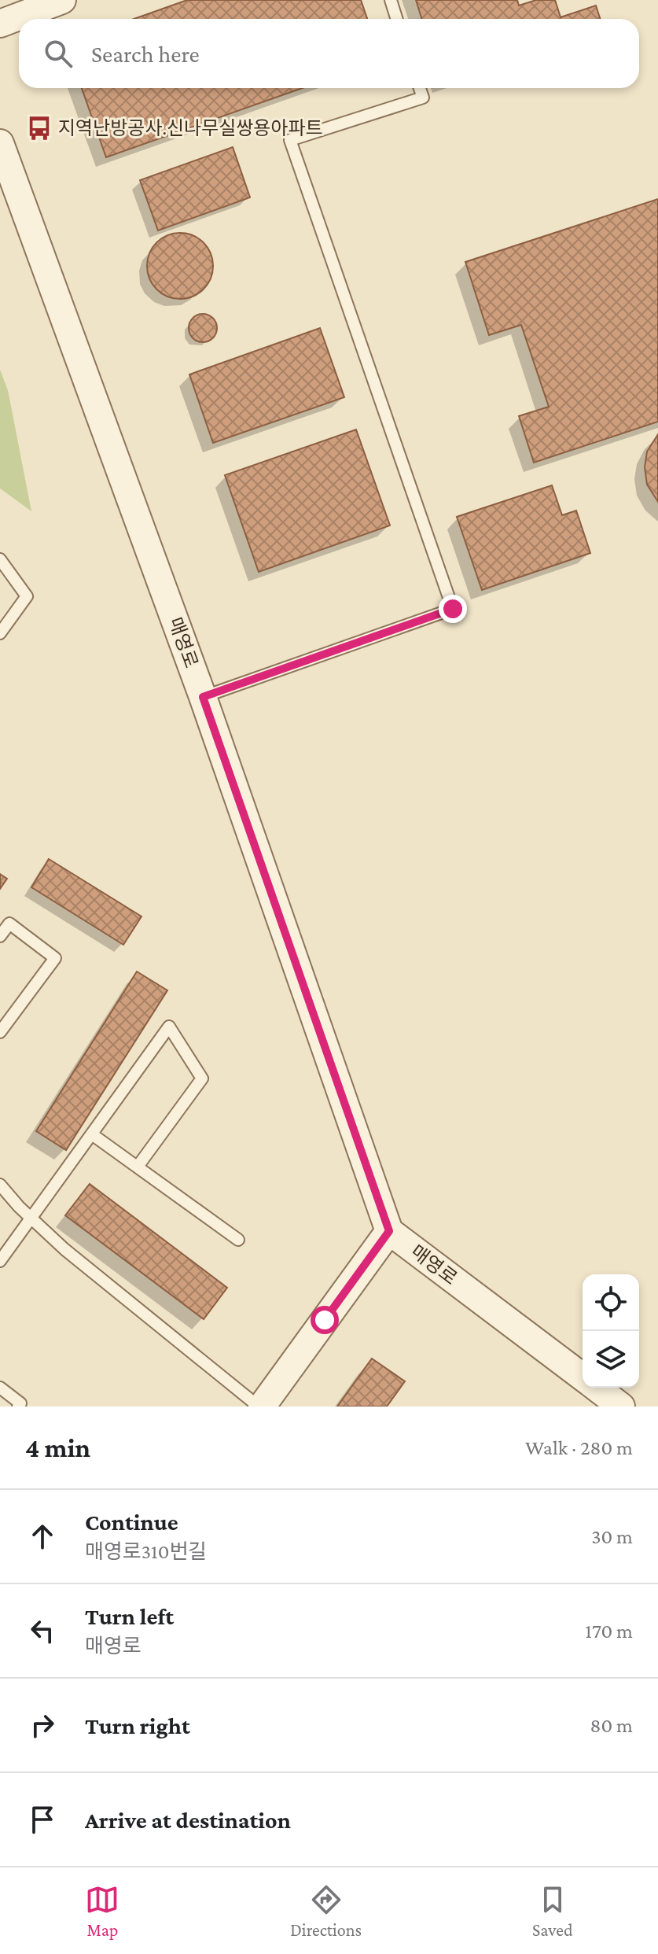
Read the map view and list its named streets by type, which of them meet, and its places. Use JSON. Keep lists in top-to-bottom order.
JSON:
{
  "streets": {
    "street": ["매영로"]
  },
  "places": {
    "bus stop": ["지역난방공사.신나무실쌍용아파트"]
  },
  "page": {
    "search": "Search here",
    "heading": ["4 min", "Walk · 280 m"],
    "list": [
      ["Continue", "매영로310번길", "30 m"],
      ["Turn left", "매영로", "170 m"],
      ["Turn right", "80 m"],
      "Arrive at destination"
    ],
    "nav": ["Map", "Directions", "Saved"]
  }
}
